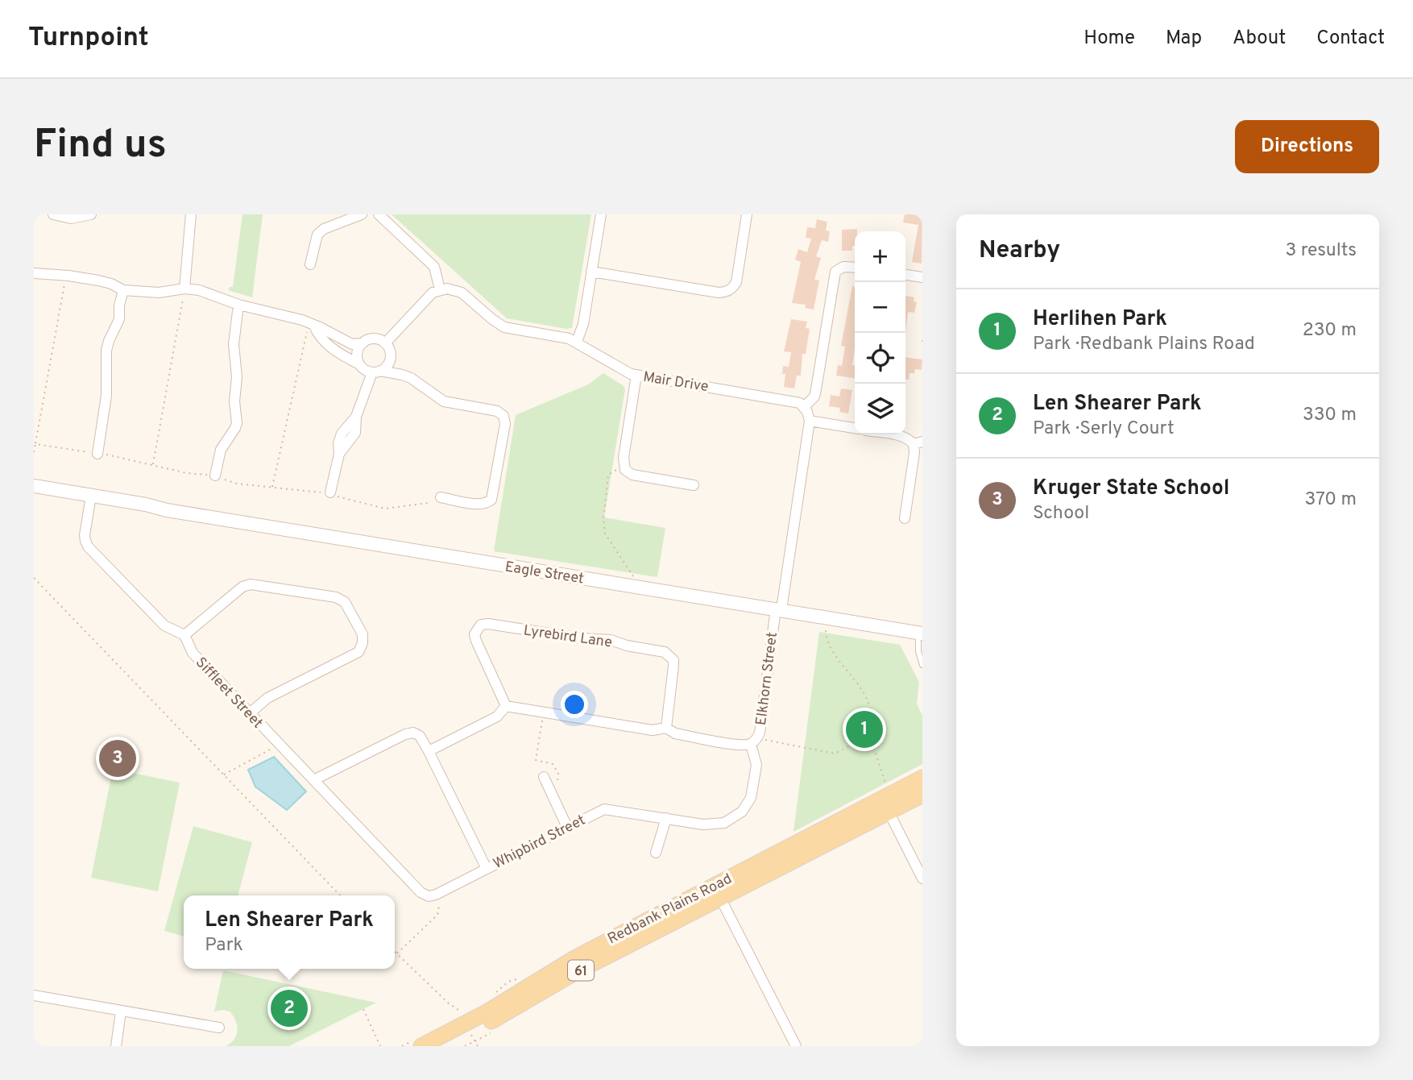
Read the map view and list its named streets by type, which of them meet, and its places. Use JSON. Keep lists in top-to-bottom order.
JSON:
{
  "streets": {
    "main road": ["Redbank Plains Road", "61"],
    "street": [
      "Mair Drive",
      "Eagle Street",
      "Lyrebird Lane",
      "Elkhorn Street",
      "Siffleet Street",
      "Whipbird Street"
    ]
  },
  "crossings": [
    ["Eagle Street", "Elkhorn Street"],
    ["Lyrebird Lane", "Elkhorn Street"],
    ["Elkhorn Street", "Whipbird Street"],
    ["Siffleet Street", "Whipbird Street"]
  ],
  "page": {
    "header": "Turnpoint",
    "nav": [
      "Home",
      "Map",
      "About",
      "Contact"
    ],
    "buttons": "Directions",
    "title": "Find us",
    "heading": ["Nearby", "3 results"],
    "map_buttons": ["+", "−"],
    "list": [
      {
        "mark": "1",
        "name": "Herlihen Park",
        "note": "Park · Redbank Plains Road",
        "value": "230 m"
      },
      {
        "mark": "2",
        "name": "Len Shearer Park",
        "note": "Park · Serly Court",
        "value": "330 m"
      },
      {
        "mark": "3",
        "name": "Kruger State School",
        "note": "School",
        "value": "370 m"
      }
    ],
    "pins": ["1", "3", "2"],
    "popup": ["Len Shearer Park", "Park"]
  }
}
